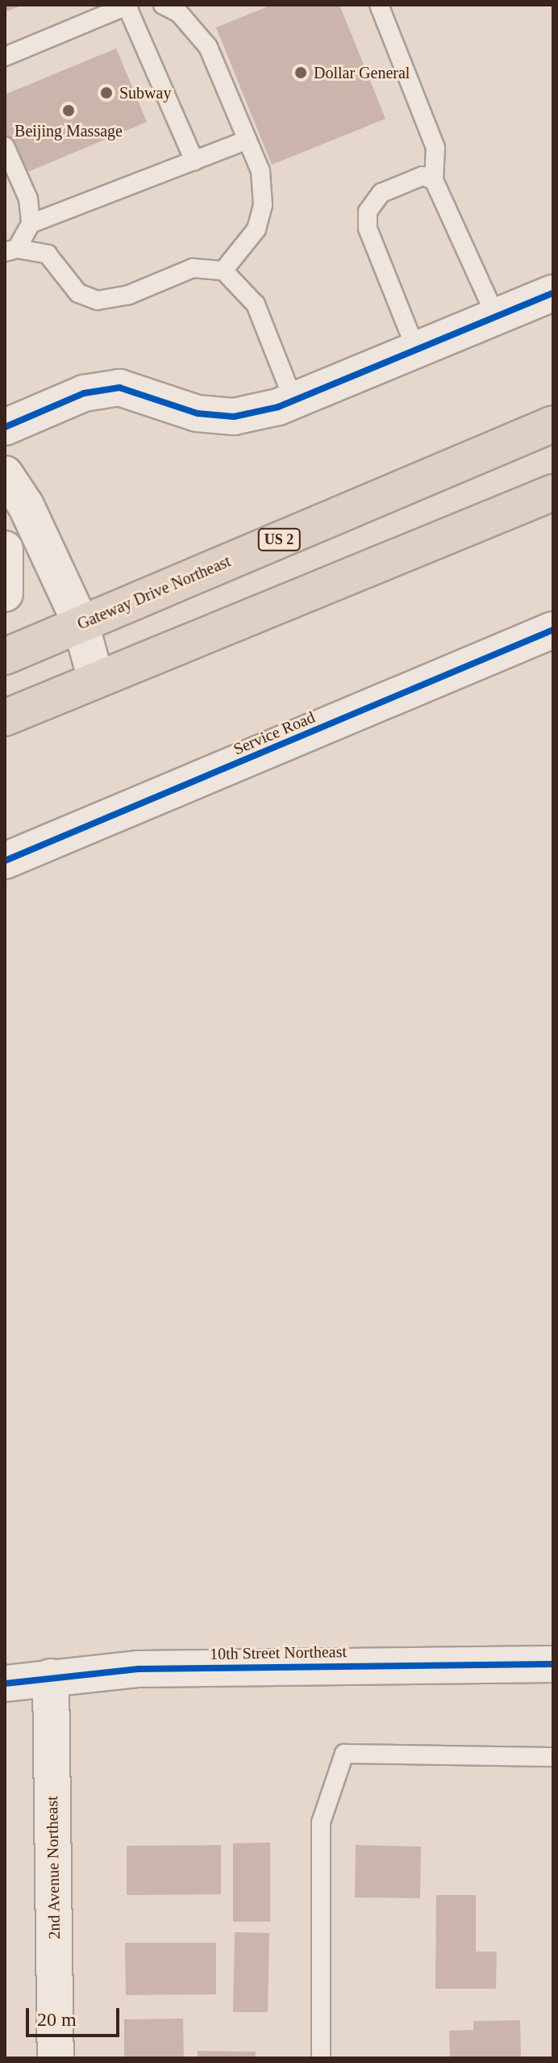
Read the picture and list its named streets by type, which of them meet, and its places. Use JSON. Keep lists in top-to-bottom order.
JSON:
{
  "streets": {
    "highway": ["US 2", "Gateway Drive Northeast"],
    "street": ["Service Road", "10th Street Northeast", "2nd Avenue Northeast"]
  },
  "crossings": [
    ["10th Street Northeast", "2nd Avenue Northeast"]
  ],
  "places": ["Dollar General", "Subway", "Beijing Massage"],
  "scale_bar": "20 m"
}
